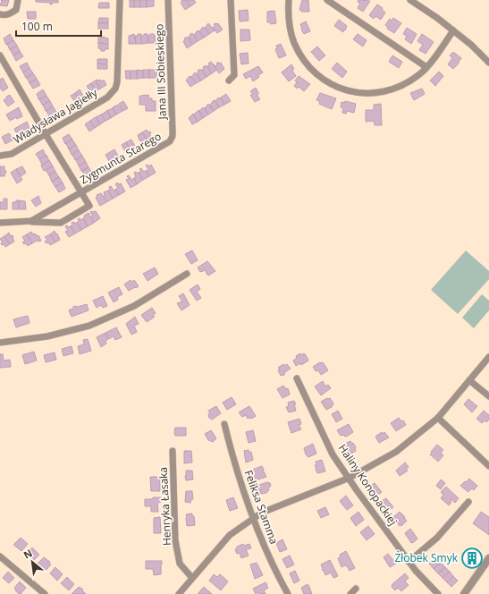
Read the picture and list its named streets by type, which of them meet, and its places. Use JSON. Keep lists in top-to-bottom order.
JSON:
{
  "streets": {
    "street": [
      "Jana III Sobieskiego",
      "Władysława Jagiełły",
      "Zygmunta Starego",
      "Haliny Konopackiej",
      "Henryka Łasaka",
      "Feliksa Stamma"
    ]
  },
  "crossings": [
    ["Jana III Sobieskiego", "Zygmunta Starego"]
  ],
  "places": {
    "building": ["Żłobek Smyk"]
  },
  "scale_bar": "100 m",
  "north": "top left"
}
